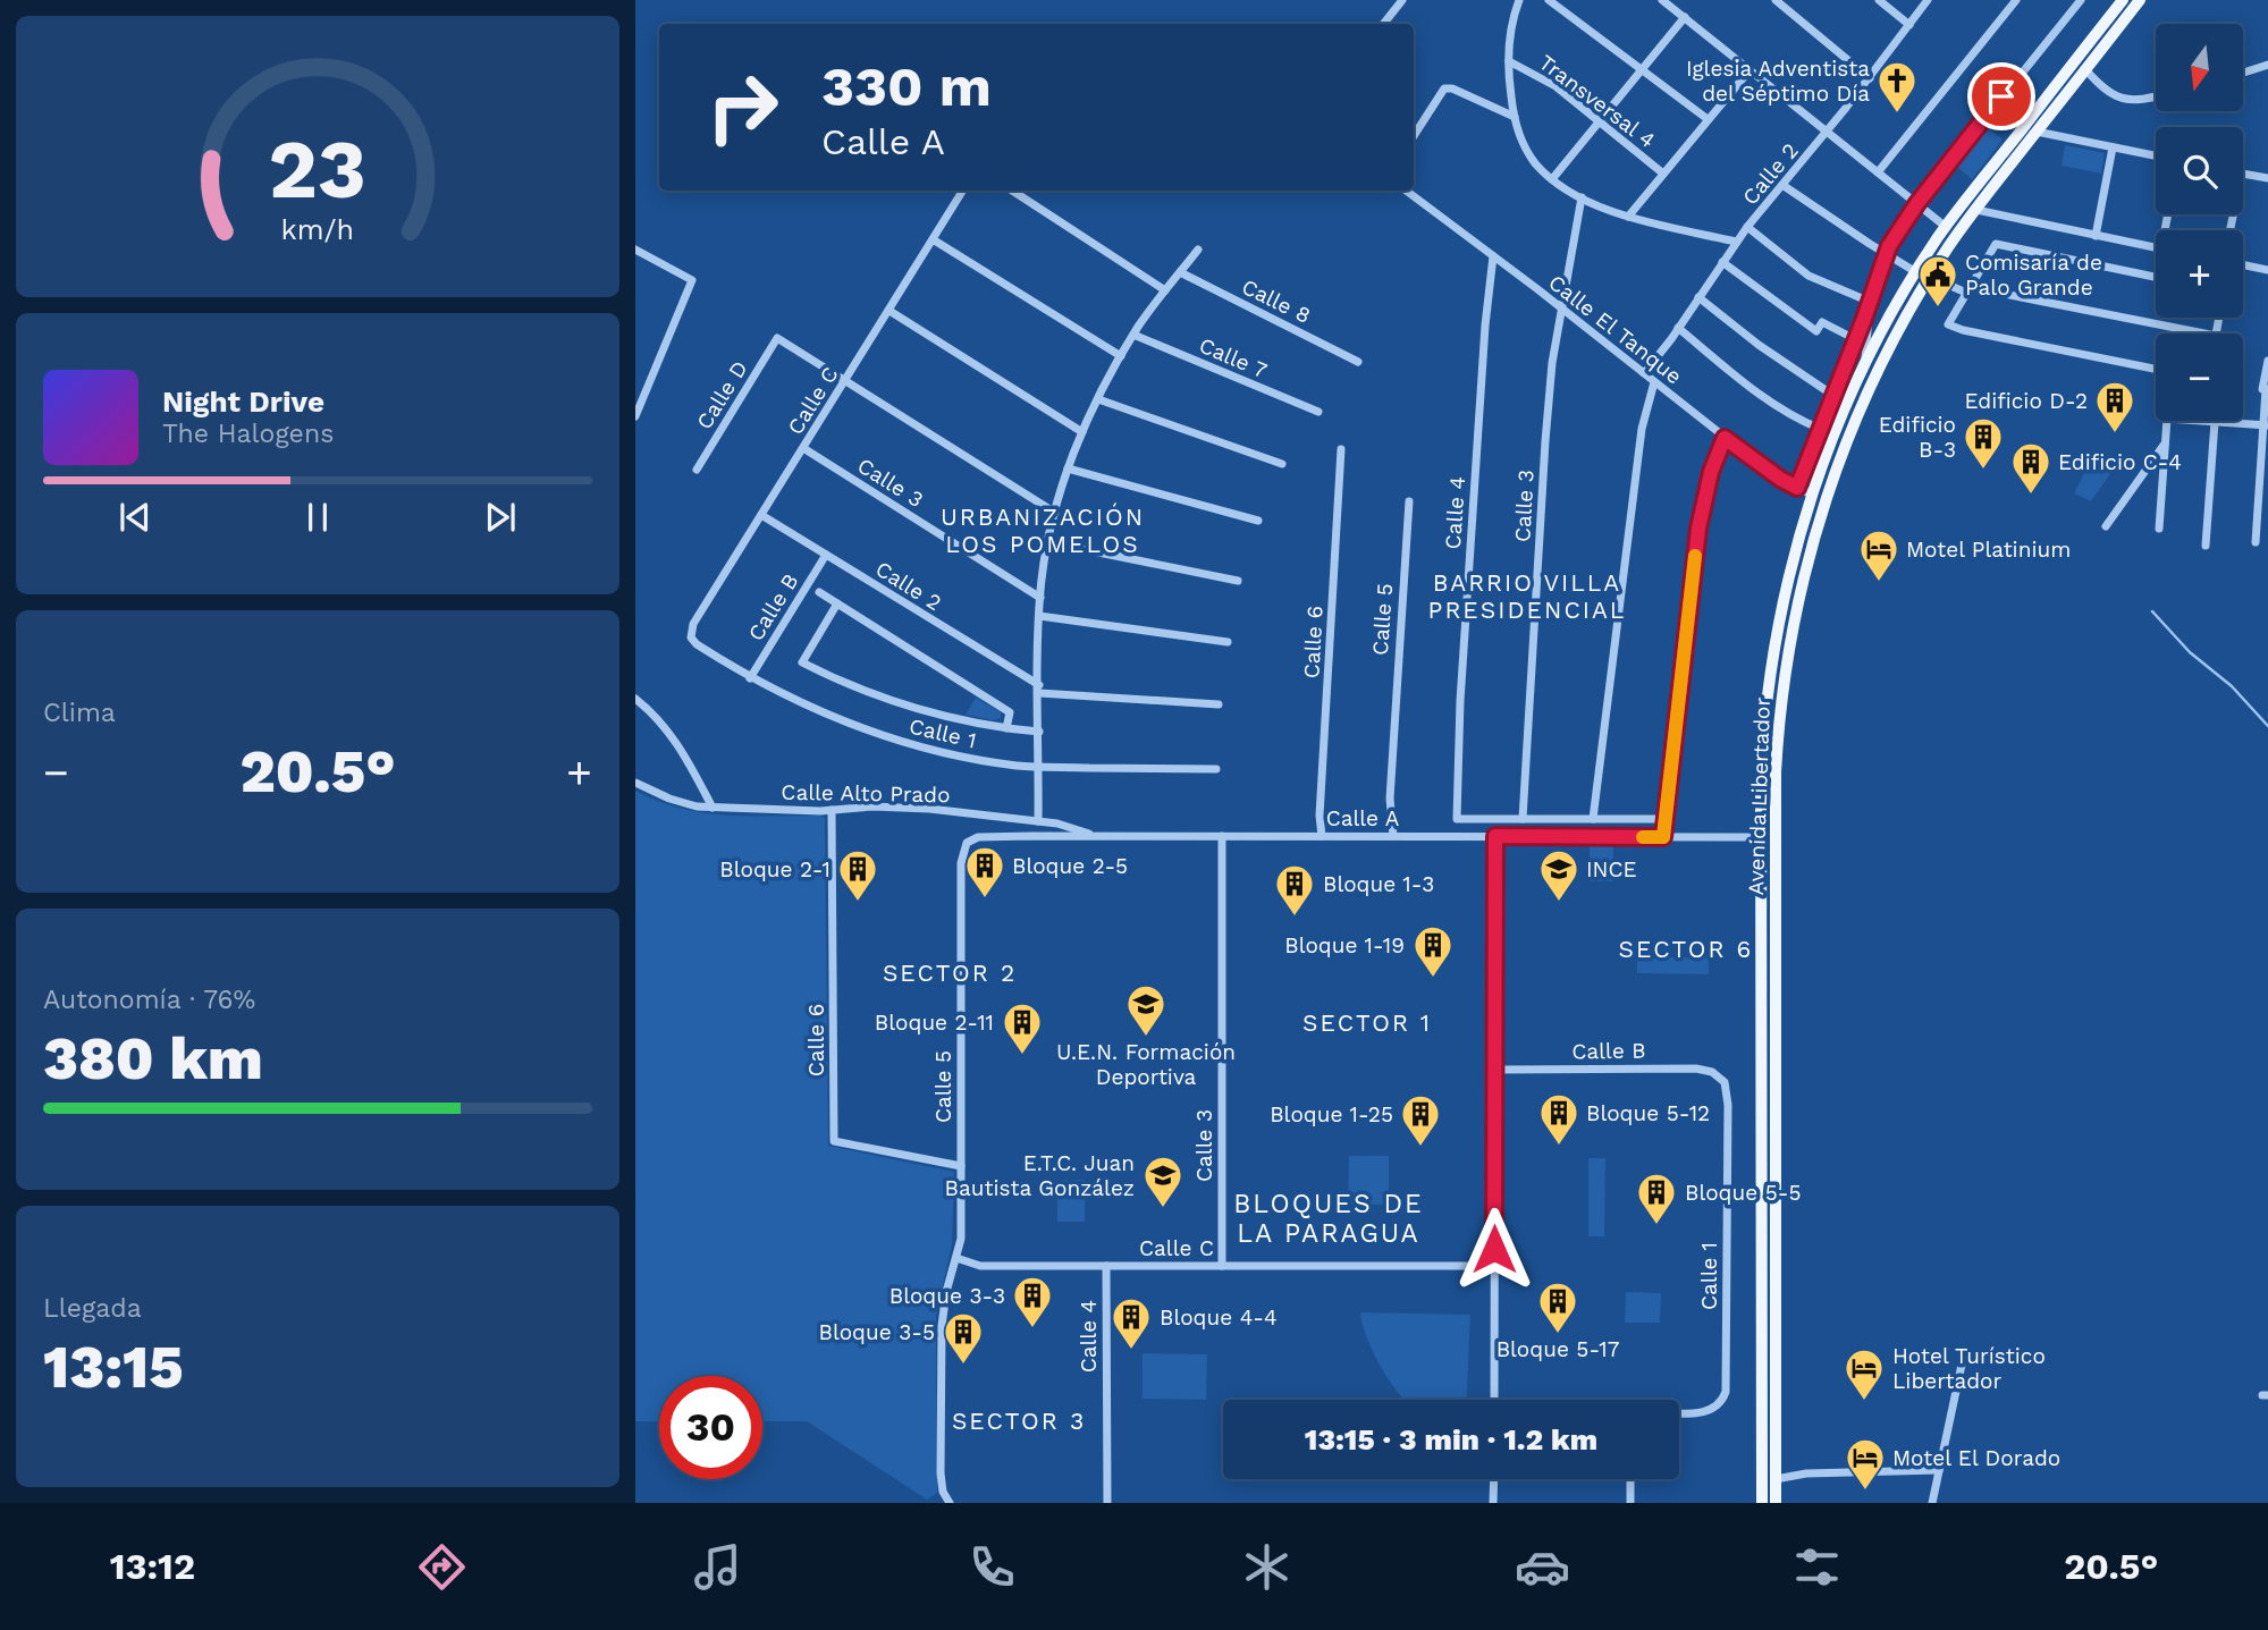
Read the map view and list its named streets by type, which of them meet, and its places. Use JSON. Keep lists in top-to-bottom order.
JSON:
{
  "streets": {
    "main road": ["Avenida Libertador"],
    "street": [
      "Transversal 4",
      "Calle 2",
      "Calle 8",
      "Calle El Tanque",
      "Calle 7",
      "Calle D",
      "Calle C",
      "Calle 3",
      "Calle 4",
      "Calle B",
      "Calle 5",
      "Calle 6",
      "Calle 1",
      "Calle Alto Prado",
      "Calle A"
    ]
  },
  "crossings": [
    ["Calle 2", "Calle El Tanque"],
    ["Calle 2", "Calle C"],
    ["Calle 2", "Calle B"],
    ["Calle El Tanque", "Calle 3"],
    ["Calle El Tanque", "Calle 4"],
    ["Calle El Tanque", "Avenida Libertador"],
    ["Calle D", "Calle C"],
    ["Calle C", "Calle 3"],
    ["Calle C", "Calle 4"],
    ["Calle C", "Calle 5"],
    ["Calle C", "Calle 1"],
    ["Calle 3", "Calle A"],
    ["Calle B", "Calle 1"],
    ["Calle 5", "Calle 6"],
    ["Calle 5", "Calle A"],
    ["Calle 6", "Calle Alto Prado"],
    ["Calle 6", "Calle A"],
    ["Calle Alto Prado", "Calle A"],
    ["Avenida Libertador", "Calle A"]
  ],
  "districts": [
    "URBANIZACIÓN LOS POMELOS",
    "BARRIO VILLA PRESIDENCIAL",
    "SECTOR 6",
    "SECTOR 2",
    "SECTOR 1",
    "BLOQUES DE LA PARAGUA",
    "SECTOR 3"
  ],
  "places": {
    "church": ["Iglesia Adventista del Séptimo Día"],
    "public building": ["Comisaría de Palo Grande"],
    "building": [
      "Edificio D-2",
      "Edificio B-3",
      "Edificio C-4",
      "Bloque 2-5",
      "Bloque 2-1",
      "Bloque 1-3",
      "Bloque 1-19",
      "Bloque 2-11",
      "Bloque 5-12",
      "Bloque 1-25",
      "Bloque 5-5",
      "Bloque 3-3",
      "Bloque 5-17",
      "Bloque 4-4",
      "Bloque 3-5"
    ],
    "hotel": ["Motel Platinium", "Hotel Turístico Libertador", "Motel El Dorado"],
    "school or university": ["INCE", "U.E.N. Formación Deportiva", "E.T.C. Juan Bautista González"]
  },
  "north": "bottom",
  "page": {
    "map_buttons": ["+", "−"],
    "turn": ["330 m", "Calle A"],
    "song": ["Night Drive", "The Halogens"],
    "tile": [
      "Clima",
      ["Autonomía · 76%", "380 km"],
      ["Llegada", "13:15"]
    ],
    "heat": ["−", "20.5°", "+"],
    "limit": "30",
    "trip": "13:15 · 3 min · 1.2 km",
    "tabs": ["13:12", "20.5°"],
    "gauge": ["23", "km/h"]
  }
}
